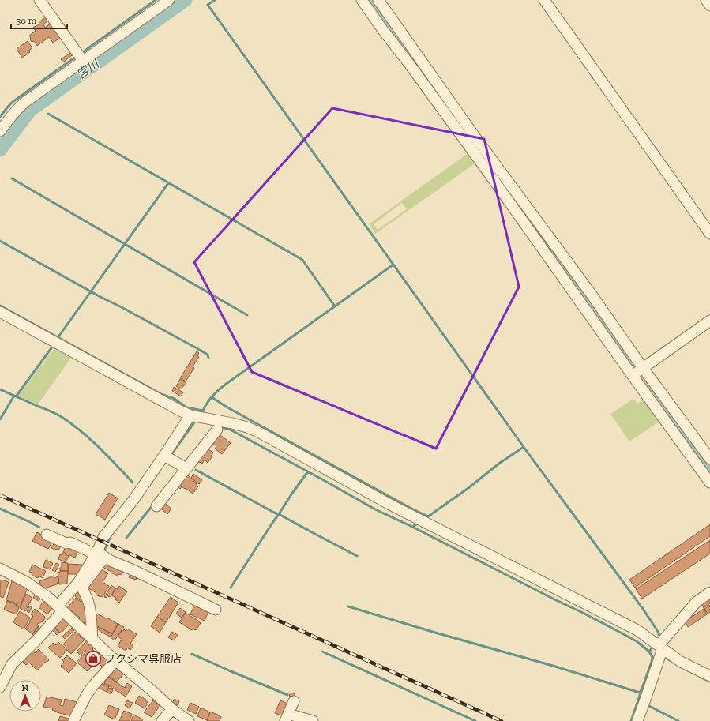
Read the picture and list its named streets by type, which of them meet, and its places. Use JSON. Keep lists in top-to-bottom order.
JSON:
{
  "water": ["宮川"],
  "places": {
    "shop": ["フクシマ呉服店"]
  },
  "scale_bar": "50 m",
  "north": "top"
}
